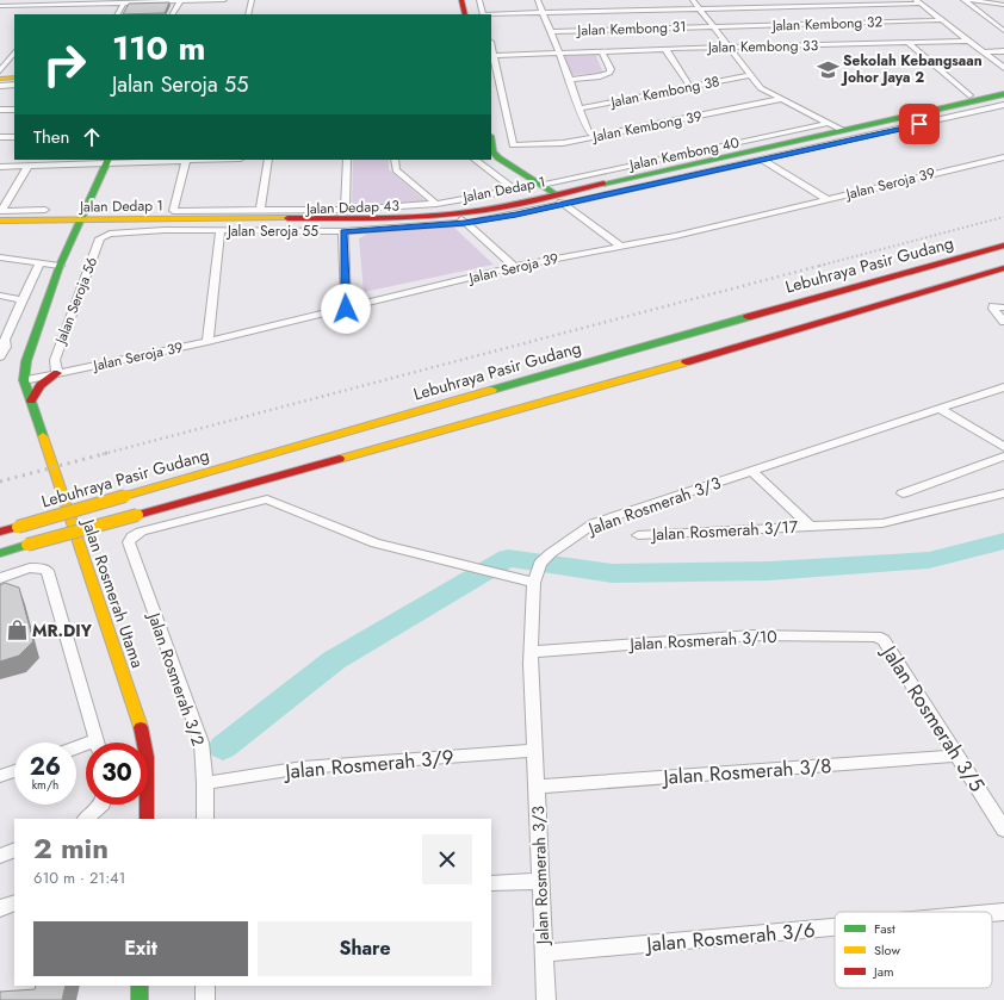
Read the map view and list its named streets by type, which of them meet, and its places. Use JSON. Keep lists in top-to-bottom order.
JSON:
{
  "streets": {
    "main road": ["Jalan Dedap 1", "Lebuhraya Pasir Gudang", "Jalan Rosmerah Utama"],
    "street": [
      "Jalan Kembong 32",
      "Jalan Kembong 31",
      "Jalan Kembong 33",
      "Jalan Kembong 38",
      "Jalan Kembong 39",
      "Jalan Kembong 40",
      "Jalan Seroja 39",
      "Jalan Dedap 43",
      "Jalan Seroja 55",
      "Jalan Seroja 56",
      "Jalan Rosmerah 3/3",
      "Jalan Rosmerah 3/17",
      "Jalan Rosmerah 3/10",
      "Jalan Rosmerah 3/2",
      "Jalan Rosmerah 3/5",
      "Jalan Rosmerah 3/9",
      "Jalan Rosmerah 3/8",
      "Jalan Rosmerah 3/6"
    ]
  },
  "crossings": [
    ["Jalan Kembong 32", "Jalan Kembong 31"],
    ["Jalan Kembong 33", "Jalan Kembong 39"],
    ["Jalan Kembong 40", "Jalan Dedap 43"],
    ["Jalan Seroja 39", "Jalan Seroja 56"],
    ["Jalan Seroja 39", "Jalan Rosmerah Utama"],
    ["Jalan Dedap 1", "Jalan Rosmerah Utama"],
    ["Jalan Seroja 55", "Jalan Seroja 56"],
    ["Jalan Rosmerah 3/3", "Jalan Rosmerah 3/17"],
    ["Jalan Rosmerah 3/3", "Jalan Rosmerah 3/10"],
    ["Jalan Rosmerah 3/3", "Jalan Rosmerah 3/2"],
    ["Jalan Rosmerah 3/3", "Jalan Rosmerah 3/9"],
    ["Jalan Rosmerah 3/3", "Jalan Rosmerah 3/8"],
    ["Jalan Rosmerah 3/3", "Jalan Rosmerah 3/6"],
    ["Jalan Rosmerah 3/10", "Jalan Rosmerah 3/5"],
    ["Jalan Rosmerah 3/2", "Jalan Rosmerah 3/9"],
    ["Jalan Rosmerah 3/5", "Jalan Rosmerah 3/8"]
  ],
  "places": {
    "school or university": ["Sekolah Kebangsaan Johor Jaya 2"],
    "shop": ["MR.DIY"]
  },
  "legend": ["Fast", "Slow", "Jam"],
  "page": {
    "turn": ["110 m", "Jalan Seroja 55"],
    "then": "Then",
    "speed": "26 km/h",
    "limit": "30",
    "heading": ["2 min", "610 m · 21:41"],
    "buttons": ["Exit", "Share"]
  }
}
